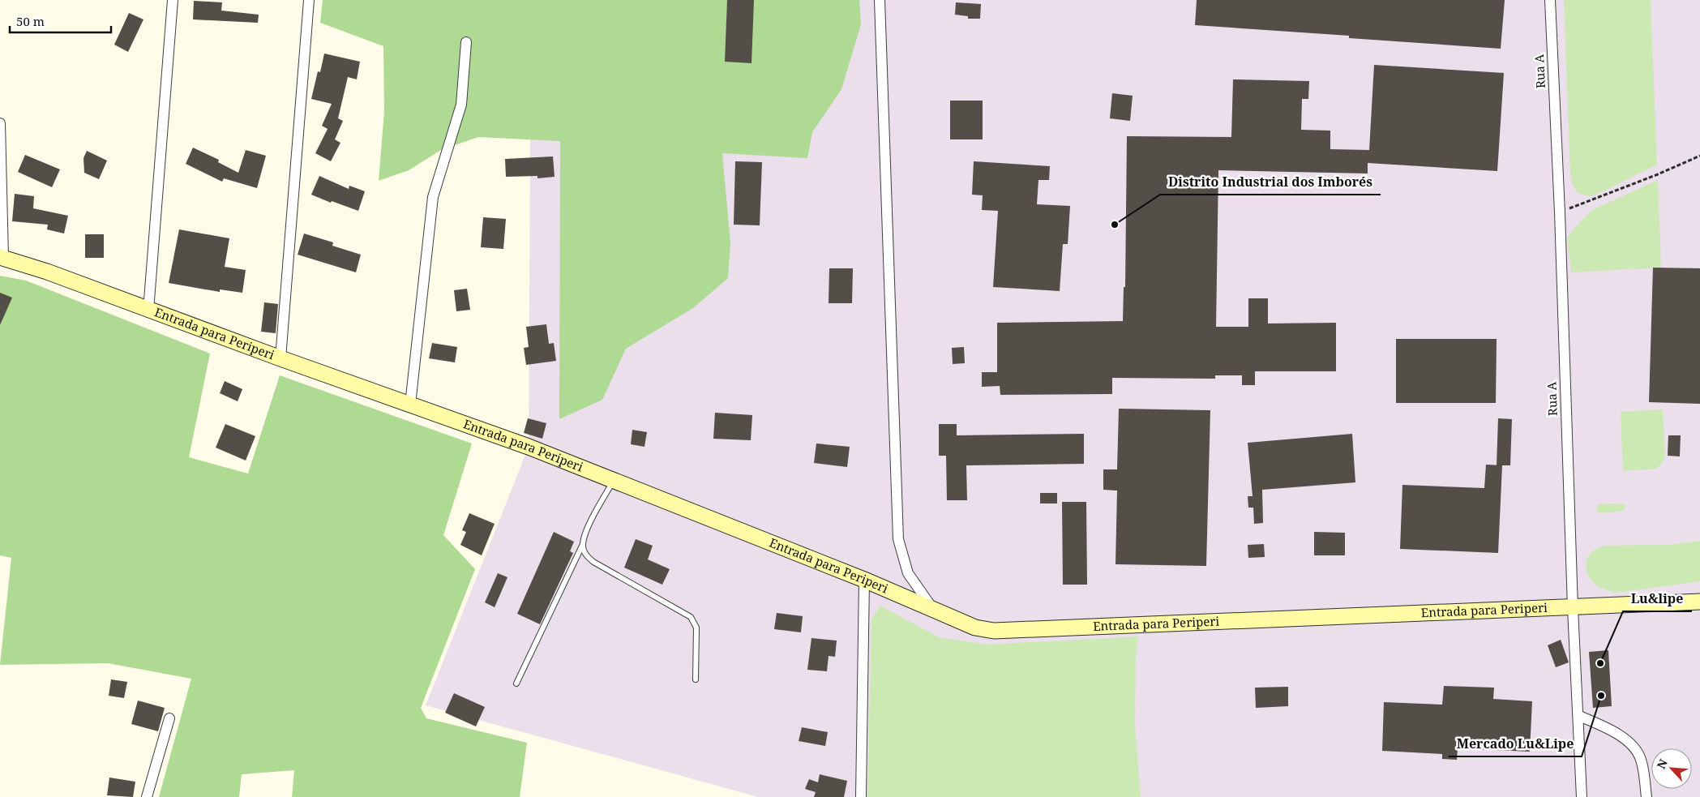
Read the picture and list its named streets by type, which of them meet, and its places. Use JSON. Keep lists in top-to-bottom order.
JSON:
{
  "streets": {
    "main road": ["Entrada para Periperi"],
    "street": ["Rua A"]
  },
  "crossings": [
    ["Rua A", "Entrada para Periperi"]
  ],
  "places": ["Distrito Industrial dos Imborés", "Lu&lipe", "Mercado Lu&Lipe"],
  "scale_bar": "50 m",
  "north": "top left"
}
